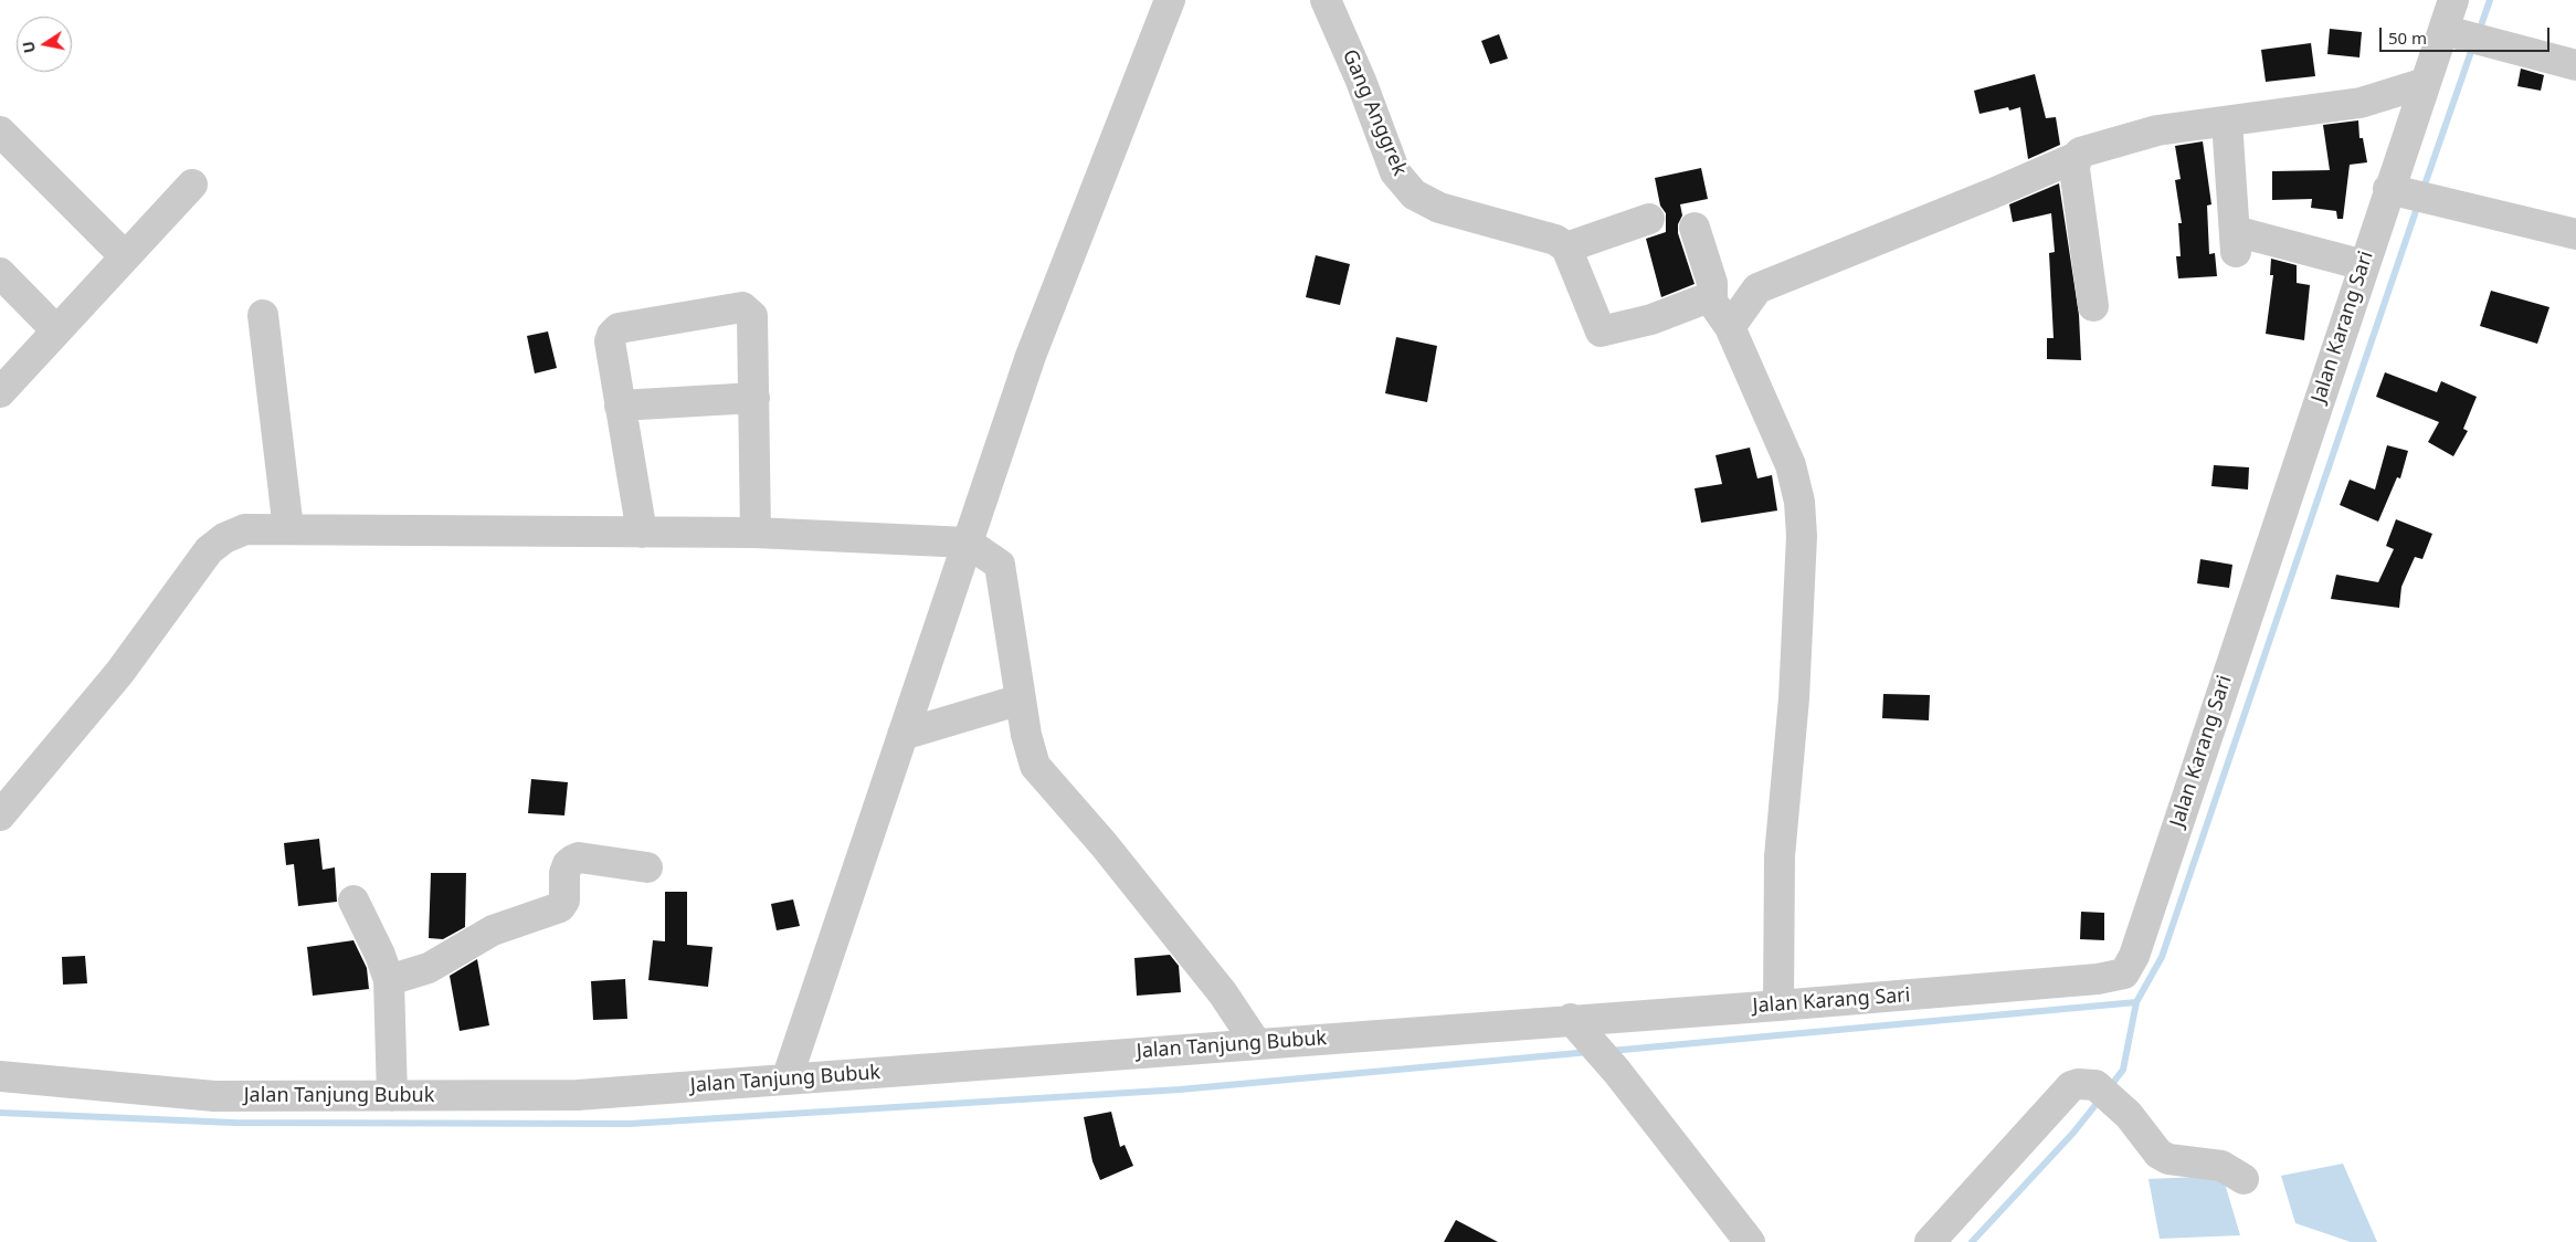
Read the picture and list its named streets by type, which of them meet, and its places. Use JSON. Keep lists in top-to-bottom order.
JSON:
{
  "streets": {
    "street": ["Gang Anggrek", "Jalan Karang Sari", "Jalan Tanjung Bubuk"]
  },
  "crossings": [
    ["Jalan Karang Sari", "Jalan Tanjung Bubuk"]
  ],
  "scale_bar": "50 m",
  "north": "left"
}
